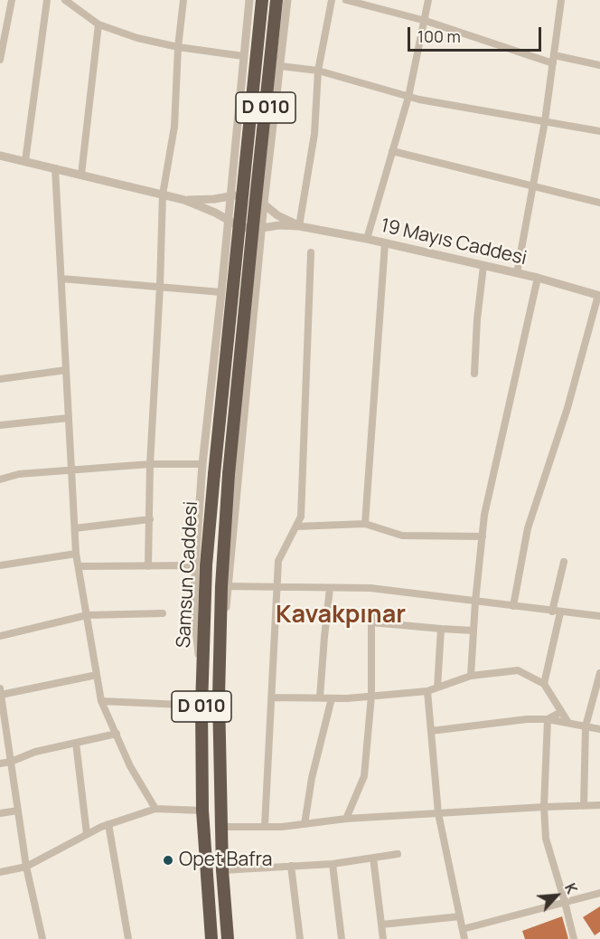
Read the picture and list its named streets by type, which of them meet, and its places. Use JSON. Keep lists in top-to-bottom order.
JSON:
{
  "streets": {
    "highway": ["D 010", "Samsun Caddesi"],
    "street": ["19 Mayıs Caddesi"]
  },
  "districts": ["Kavakpınar"],
  "places": ["Opet Bafra"],
  "scale_bar": "100 m",
  "north": "top right"
}
